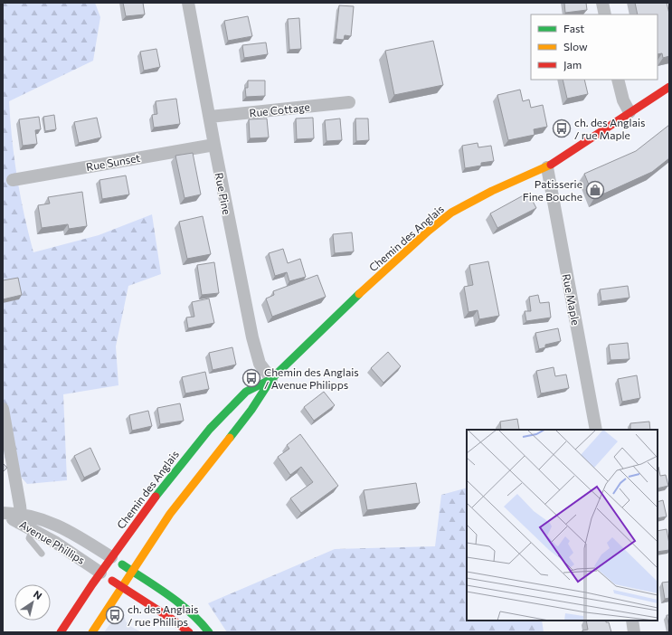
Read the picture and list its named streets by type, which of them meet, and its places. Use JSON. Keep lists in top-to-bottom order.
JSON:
{
  "streets": {
    "street": [
      "Rue Cottage",
      "Rue Sunset",
      "Rue Pine",
      "Chemin des Anglais",
      "Rue Maple",
      "Avenue Phillips"
    ]
  },
  "crossings": [
    ["Rue Cottage", "Rue Pine"],
    ["Rue Sunset", "Rue Pine"],
    ["Rue Pine", "Chemin des Anglais"],
    ["Chemin des Anglais", "Rue Maple"],
    ["Chemin des Anglais", "Avenue Phillips"]
  ],
  "places": {
    "bus stop": ["ch. des Anglais / rue Maple", "Chemin des Anglais / Avenue Philipps", "ch. des Anglais / rue Phillips"],
    "shop": ["Patisserie Fine Bouche"]
  },
  "legend": ["Fast", "Slow", "Jam"],
  "north": "top right"
}
